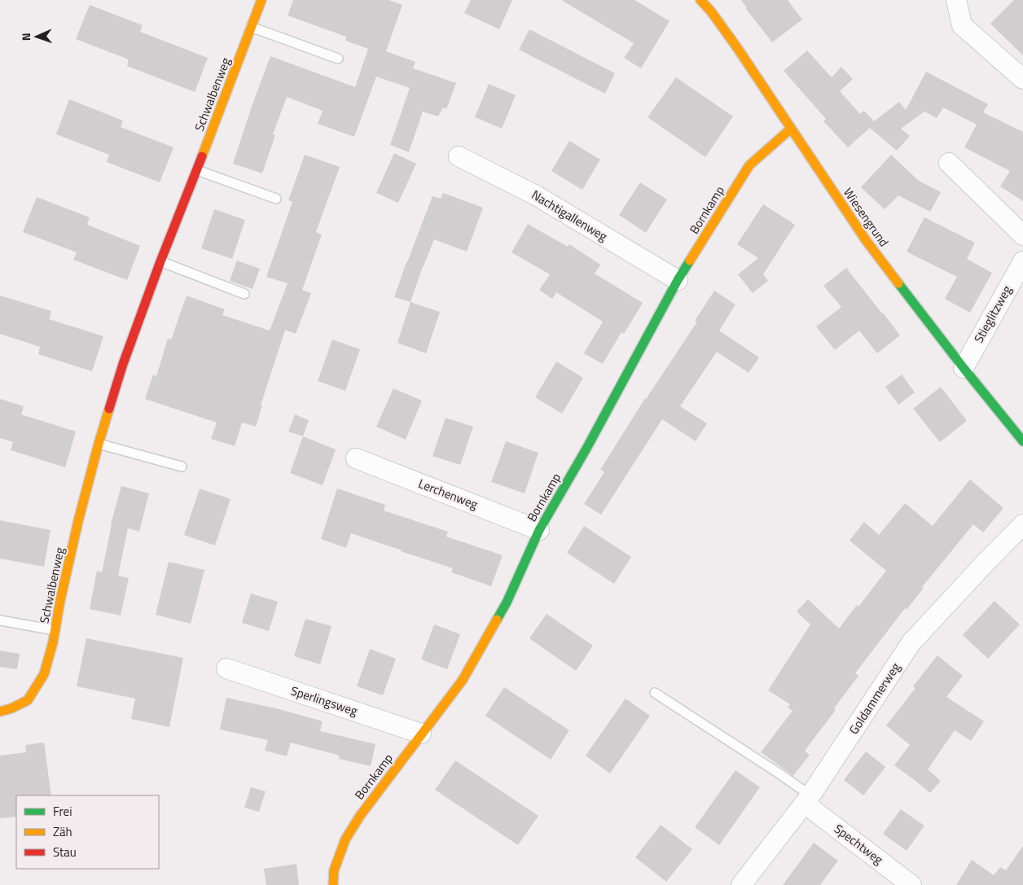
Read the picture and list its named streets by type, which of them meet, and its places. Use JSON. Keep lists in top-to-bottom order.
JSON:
{
  "streets": {
    "street": [
      "Schwalbenweg",
      "Bornkamp",
      "Nachtigallenweg",
      "Wiesengrund",
      "Stieglitzweg",
      "Lerchenweg",
      "Goldammerweg",
      "Sperlingsweg",
      "Spechtweg"
    ]
  },
  "crossings": [
    ["Bornkamp", "Nachtigallenweg"],
    ["Bornkamp", "Wiesengrund"],
    ["Bornkamp", "Lerchenweg"],
    ["Bornkamp", "Sperlingsweg"],
    ["Wiesengrund", "Stieglitzweg"],
    ["Goldammerweg", "Spechtweg"]
  ],
  "legend": ["Frei", "Zäh", "Stau"],
  "north": "left"
}
